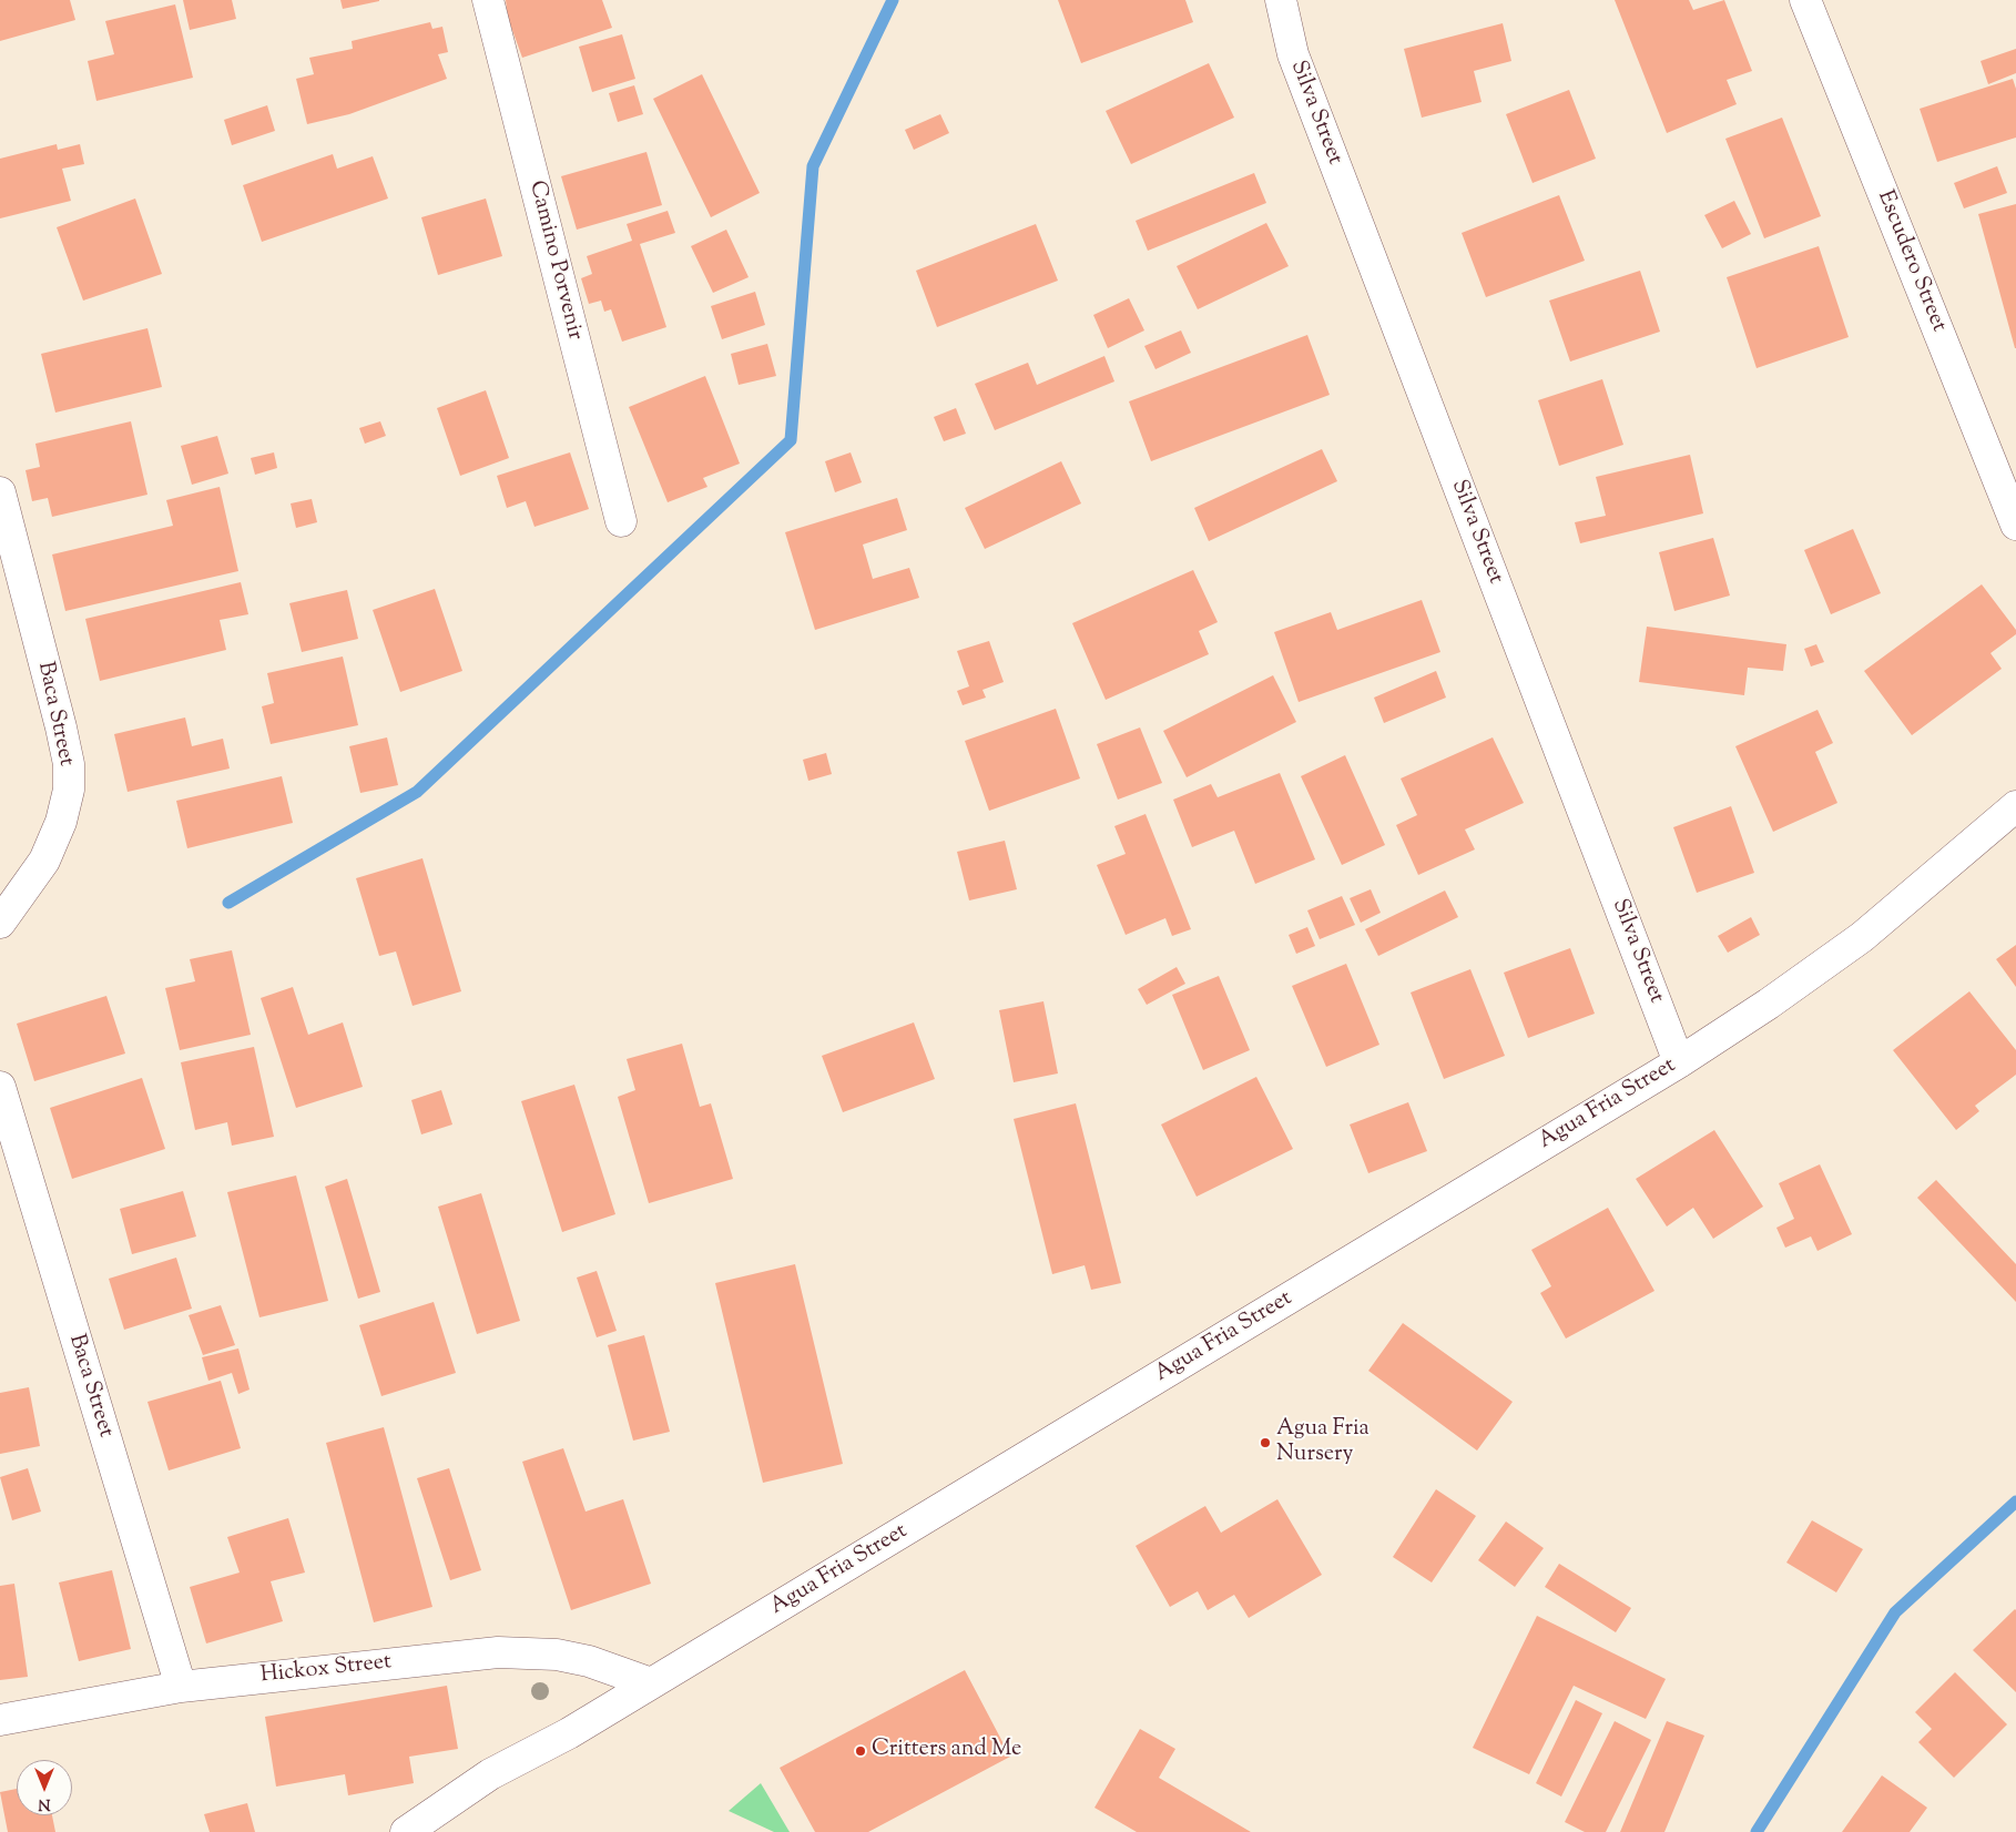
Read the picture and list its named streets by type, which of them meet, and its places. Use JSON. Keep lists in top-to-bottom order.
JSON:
{
  "streets": {
    "street": [
      "Silva Street",
      "Camino Porvenir",
      "Escudero Street",
      "Baca Street",
      "Agua Fria Street",
      "Hickox Street"
    ]
  },
  "crossings": [
    ["Silva Street", "Agua Fria Street"],
    ["Baca Street", "Hickox Street"],
    ["Agua Fria Street", "Hickox Street"]
  ],
  "places": ["Agua Fria Nursery", "Critters and Me"],
  "north": "bottom"
}
